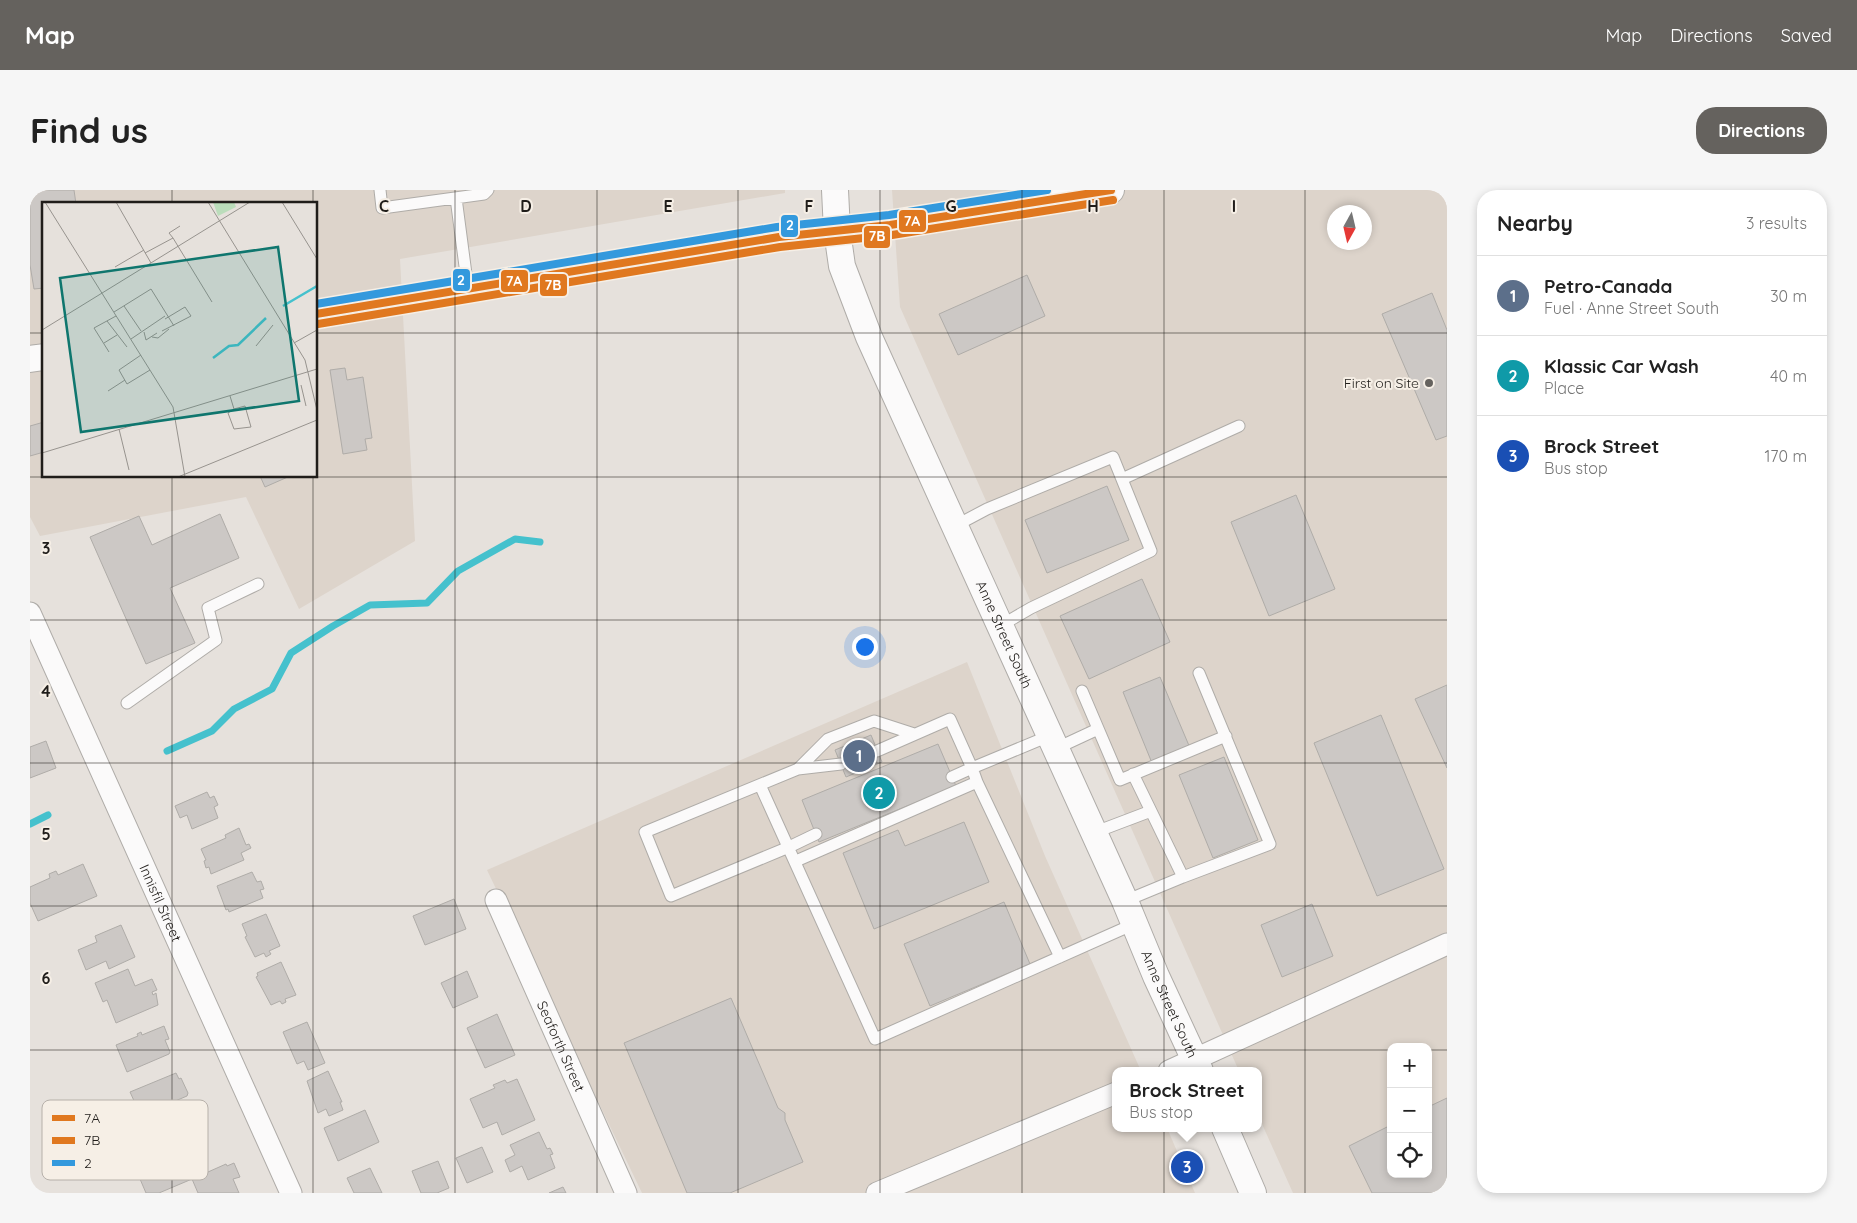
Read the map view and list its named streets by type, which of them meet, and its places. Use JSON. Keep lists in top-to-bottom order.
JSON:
{
  "streets": {
    "street": ["Anne Street South", "Innisfil Street", "Seaforth Street"]
  },
  "places": ["First on Site"],
  "lines": ["transit line 7A", "transit line 2", "transit line 7B"],
  "legend": ["7A", "7B", "2"],
  "north": "bottom",
  "page": {
    "header": "Map",
    "nav": ["Map", "Directions", "Saved"],
    "buttons": "Directions",
    "title": "Find us",
    "heading": ["Nearby", "3 results"],
    "list": [
      {
        "mark": "1",
        "name": "Petro-Canada",
        "note": "Fuel · Anne Street South",
        "value": "30 m"
      },
      {
        "mark": "2",
        "name": "Klassic Car Wash",
        "note": "Place",
        "value": "40 m"
      },
      {
        "mark": "3",
        "name": "Brock Street",
        "note": "Bus stop",
        "value": "170 m"
      }
    ],
    "pins": ["1", "2", "3"],
    "map_buttons": ["+", "−"],
    "popup": ["Brock Street", "Bus stop"]
  },
  "grid": {
    "columns": [
      "C",
      "D",
      "E",
      "F",
      "G",
      "H",
      "I"
    ],
    "rows": [
      "3",
      "4",
      "5",
      "6"
    ]
  }
}
